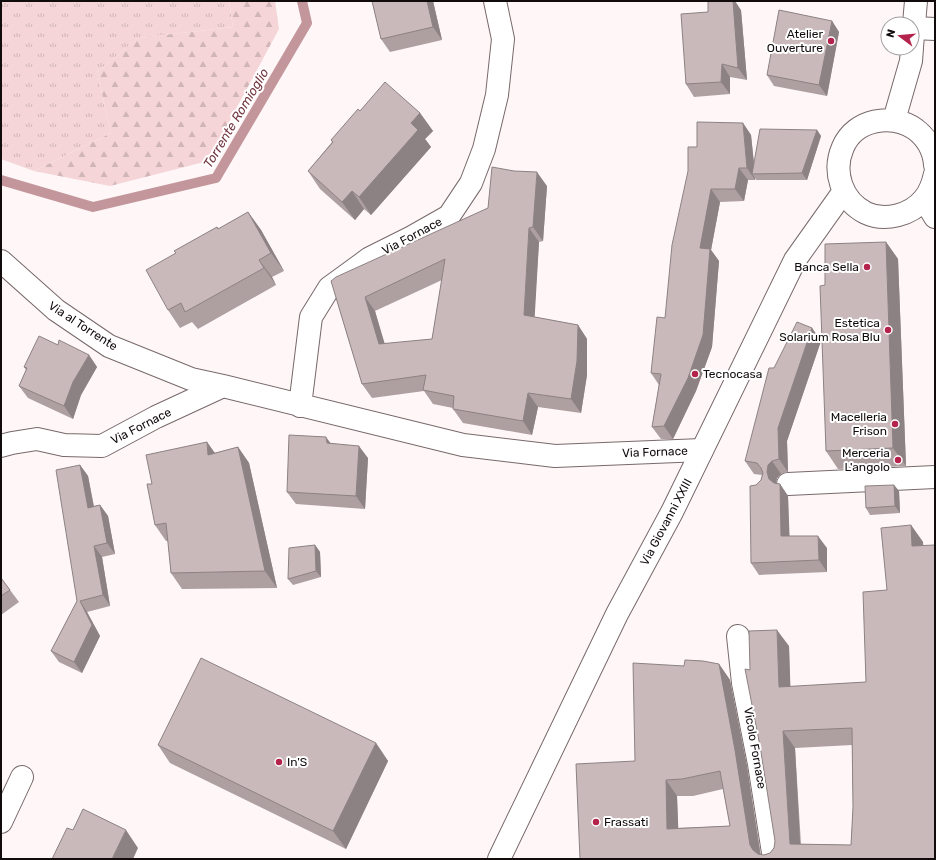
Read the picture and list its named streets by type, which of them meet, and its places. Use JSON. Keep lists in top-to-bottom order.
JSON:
{
  "streets": {
    "street": [
      "Via Fornace",
      "Via al Torrente",
      "Via Giovanni XXIII",
      "Vicolo Fornace"
    ]
  },
  "crossings": [
    ["Via Fornace", "Via al Torrente"],
    ["Via Fornace", "Via Giovanni XXIII"]
  ],
  "water": ["Torrente Romioglio"],
  "places": [
    "Atelier Ouverture",
    "Banca Sella",
    "Estetica Solarium Rosa Blu",
    "Tecnocasa",
    "Macelleria Frison",
    "Merceria L'angolo",
    "In'S",
    "Frassati"
  ],
  "north": "left"
}
